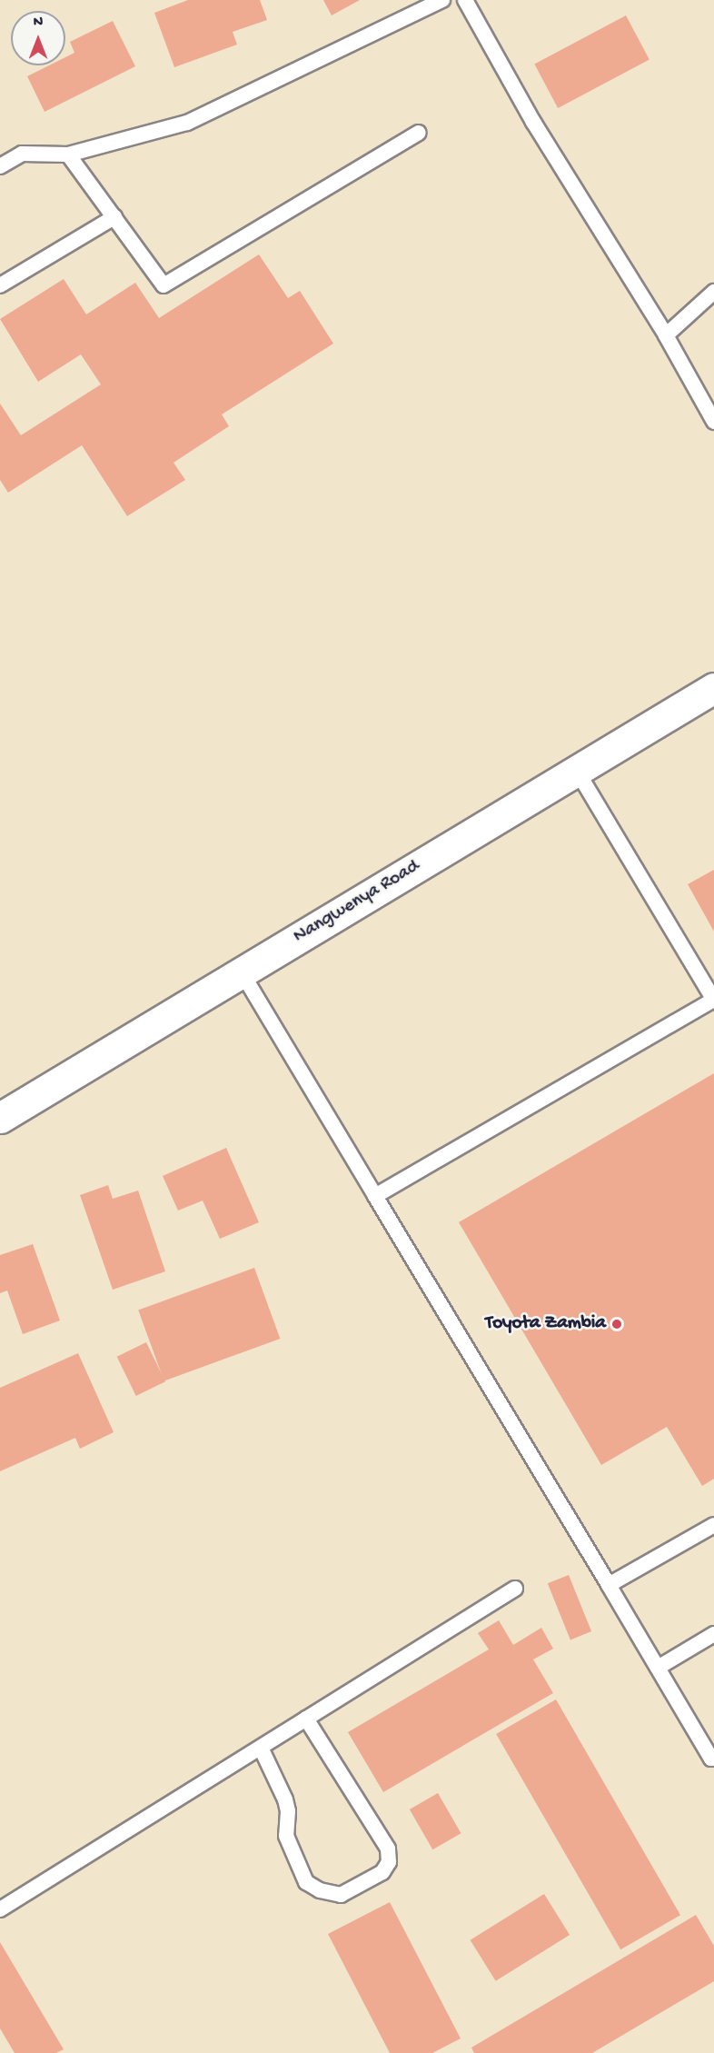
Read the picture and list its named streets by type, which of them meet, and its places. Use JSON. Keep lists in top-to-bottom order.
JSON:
{
  "streets": {
    "main road": ["Nangwenya Road"]
  },
  "places": ["Toyota Zambia"],
  "north": "top"
}
